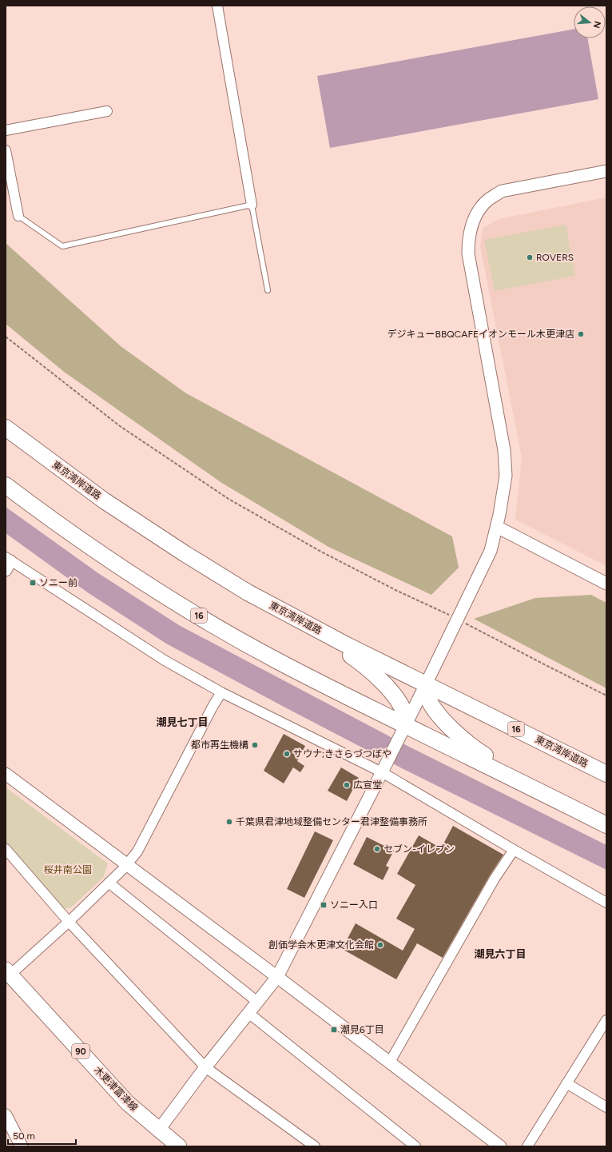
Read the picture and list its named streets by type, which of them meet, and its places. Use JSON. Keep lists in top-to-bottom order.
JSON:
{
  "streets": {
    "highway": ["東京湾岸道路", "16"],
    "main road": ["90", "木更津富津線"]
  },
  "districts": ["潮見七丁目", "潮見六丁目"],
  "parks": ["桜井南公園"],
  "places": {
    "other": [
      "ROVERS",
      "デジキューBBQCAFEイオンモール木更津店",
      "都市再生機構",
      "サウナ;きさらづつぼや",
      "広宣堂",
      "千葉県君津地域整備センター君津整備事務所",
      "セブン-イレブン",
      "創価学会木更津文化会館"
    ],
    "transit": ["ソニー前", "ソニー入口", "潮見6丁目"]
  },
  "scale_bar": "50 m",
  "north": "right"
}
